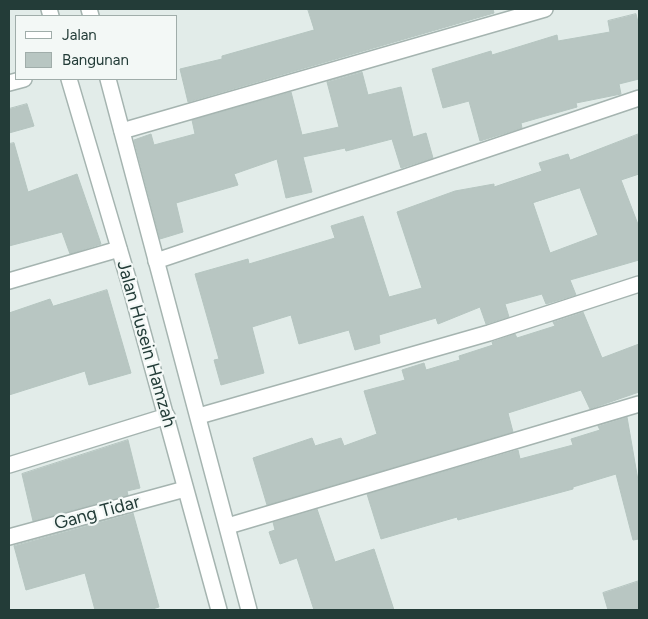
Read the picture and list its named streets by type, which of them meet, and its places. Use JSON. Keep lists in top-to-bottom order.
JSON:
{
  "streets": {
    "street": ["Jalan Husein Hamzah", "Gang Tidar"]
  },
  "crossings": [
    ["Jalan Husein Hamzah", "Gang Tidar"]
  ],
  "legend": ["Jalan", "Bangunan"]
}
